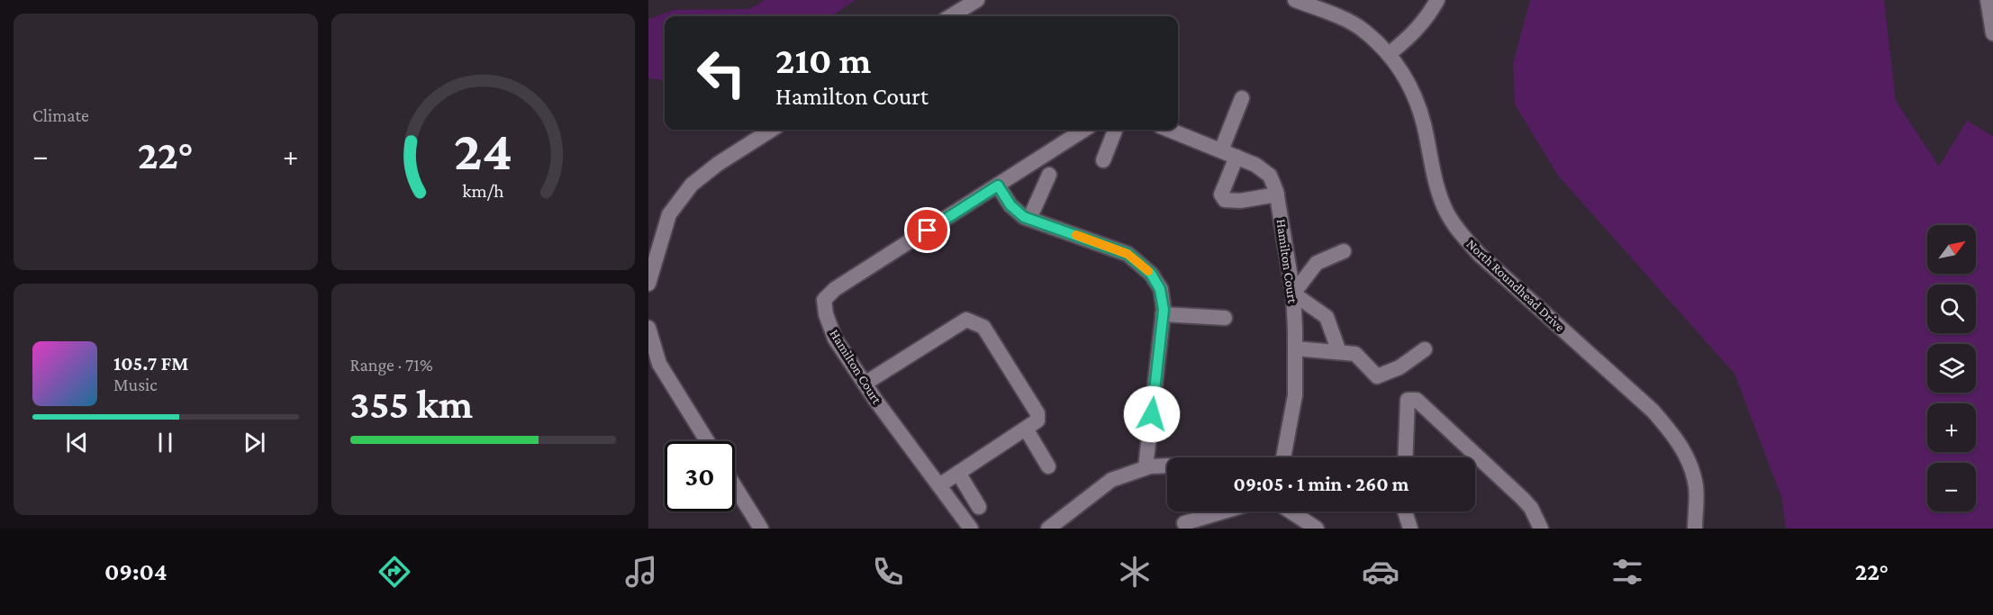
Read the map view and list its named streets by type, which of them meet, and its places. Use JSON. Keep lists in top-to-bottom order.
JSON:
{
  "streets": {
    "street": ["Hamilton Court", "North Roundhead Drive"]
  },
  "north": "top right",
  "page": {
    "tile": [
      "Climate",
      ["Range · 71%", "355 km"]
    ],
    "turn": ["210 m", "Hamilton Court"],
    "heat": ["−", "22°", "+"],
    "map_buttons": ["+", "−"],
    "song": ["105.7 FM", "Music"],
    "limit": "30",
    "trip": "09:05 · 1 min · 260 m",
    "tabs": ["09:04", "22°"],
    "gauge": ["24", "km/h"]
  }
}
